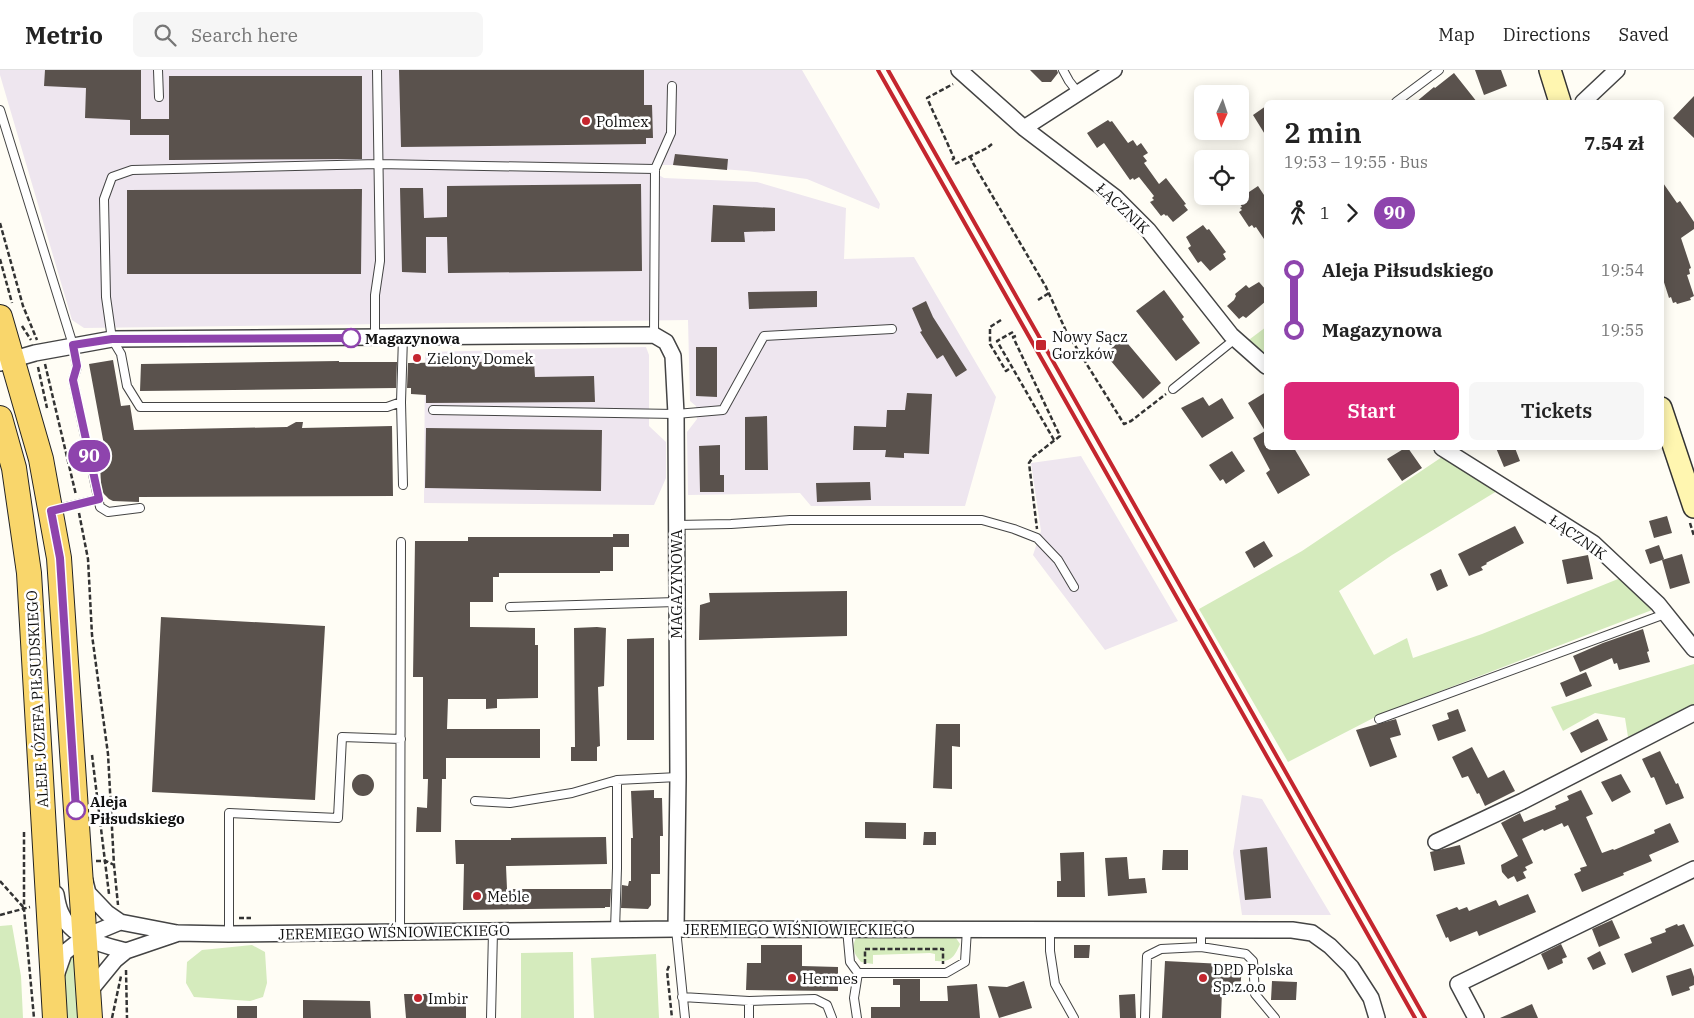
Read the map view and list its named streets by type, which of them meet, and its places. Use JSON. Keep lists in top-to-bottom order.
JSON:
{
  "streets": {
    "main road": ["ALEJE JÓZEFA PIŁSUDSKIEGO"],
    "street": ["ŁĄCZNIK", "MAGAZYNOWA", "JEREMIEGO WIŚNIOWIECKIEGO"]
  },
  "crossings": [
    ["MAGAZYNOWA", "JEREMIEGO WIŚNIOWIECKIEGO"],
    ["ALEJE JÓZEFA PIŁSUDSKIEGO", "JEREMIEGO WIŚNIOWIECKIEGO"]
  ],
  "places": {
    "other": [
      "Polmex",
      "Magazynowa",
      "Zielony Domek",
      "Aleja Piłsudskiego",
      "Meble",
      "Hermes",
      "DPD Polska Sp.z.o.o",
      "Imbir"
    ],
    "transit": ["Nowy Sącz Gorzków"]
  },
  "lines": ["bus line 90"],
  "north": "bottom",
  "page": {
    "header": "Metrio",
    "search": "Search here",
    "nav": ["Map", "Directions", "Saved"],
    "on_map": "90",
    "heading": ["2 min", "19:53 – 19:55 · Bus", "7.54 zł"],
    "legs": ["1", "90"],
    "list": [
      {
        "name": "Aleja Piłsudskiego",
        "value": "19:54"
      },
      {
        "name": "Magazynowa",
        "value": "19:55"
      }
    ],
    "buttons": ["Start", "Tickets"]
  }
}
